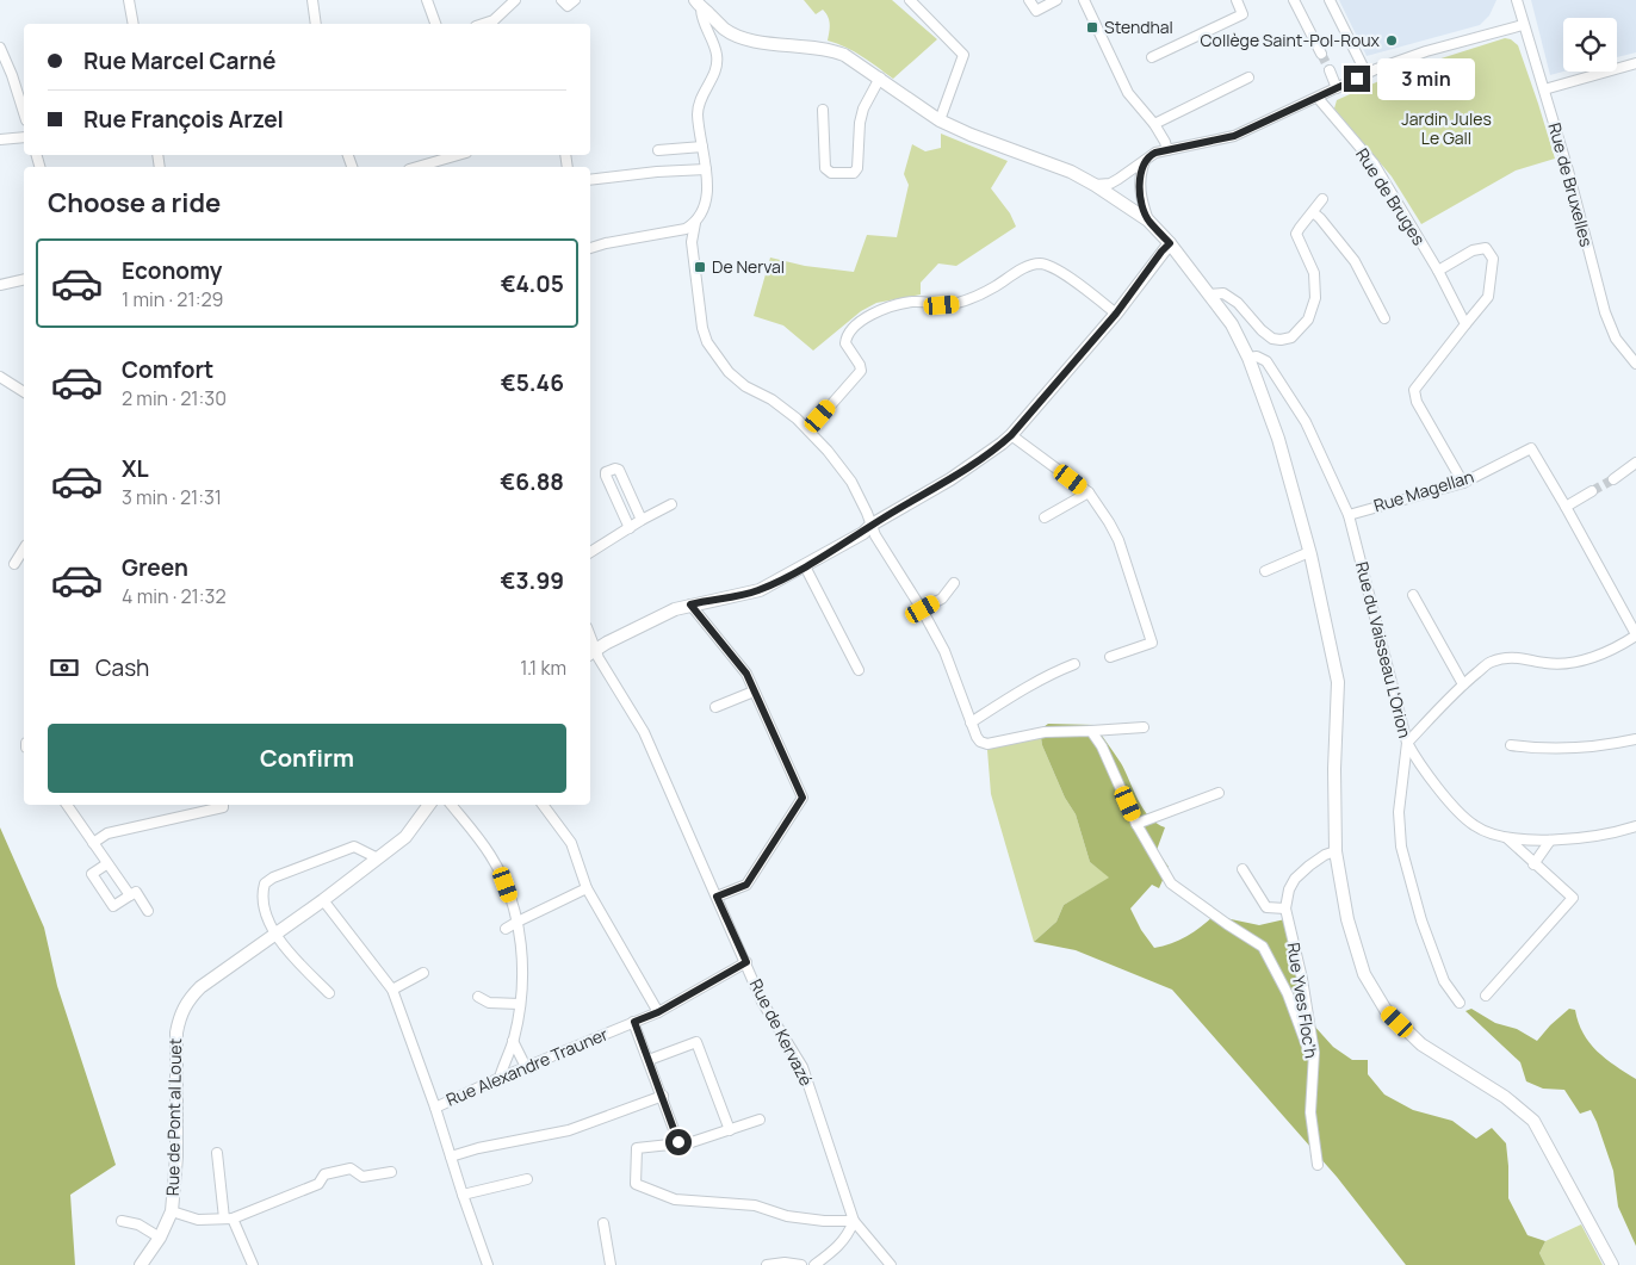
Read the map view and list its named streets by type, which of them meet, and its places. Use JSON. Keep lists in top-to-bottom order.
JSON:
{
  "streets": {
    "street": [
      "Rue de Bruxelles",
      "Rue de Bruges",
      "Rue Magellan",
      "Rue du Vaisseau L'Orion",
      "Rue Yves Floc'h",
      "Rue de Kervazé",
      "Rue Alexandre Trauner",
      "Rue de Pont al Louet"
    ]
  },
  "crossings": [
    ["Rue Magellan", "Rue du Vaisseau L'Orion"],
    ["Rue de Kervazé", "Rue Alexandre Trauner"]
  ],
  "parks": ["Jardin Jules Le Gall"],
  "places": {
    "transit": ["Stendhal", "De Nerval"],
    "other": ["Collège Saint-Pol-Roux"]
  },
  "page": {
    "banner": ["Rue Marcel Carné", "Rue François Arzel"],
    "bubble": "3 min",
    "heading": "Choose a ride",
    "list": [
      {
        "name": "Economy",
        "note": "1 min · 21:29",
        "value": "€4.05"
      },
      {
        "name": "Comfort",
        "note": "2 min · 21:30",
        "value": "€5.46"
      },
      {
        "name": "XL",
        "note": "3 min · 21:31",
        "value": "€6.88"
      },
      {
        "name": "Green",
        "note": "4 min · 21:32",
        "value": "€3.99"
      }
    ],
    "pay": ["Cash", "1.1 km"],
    "buttons": "Confirm"
  }
}
